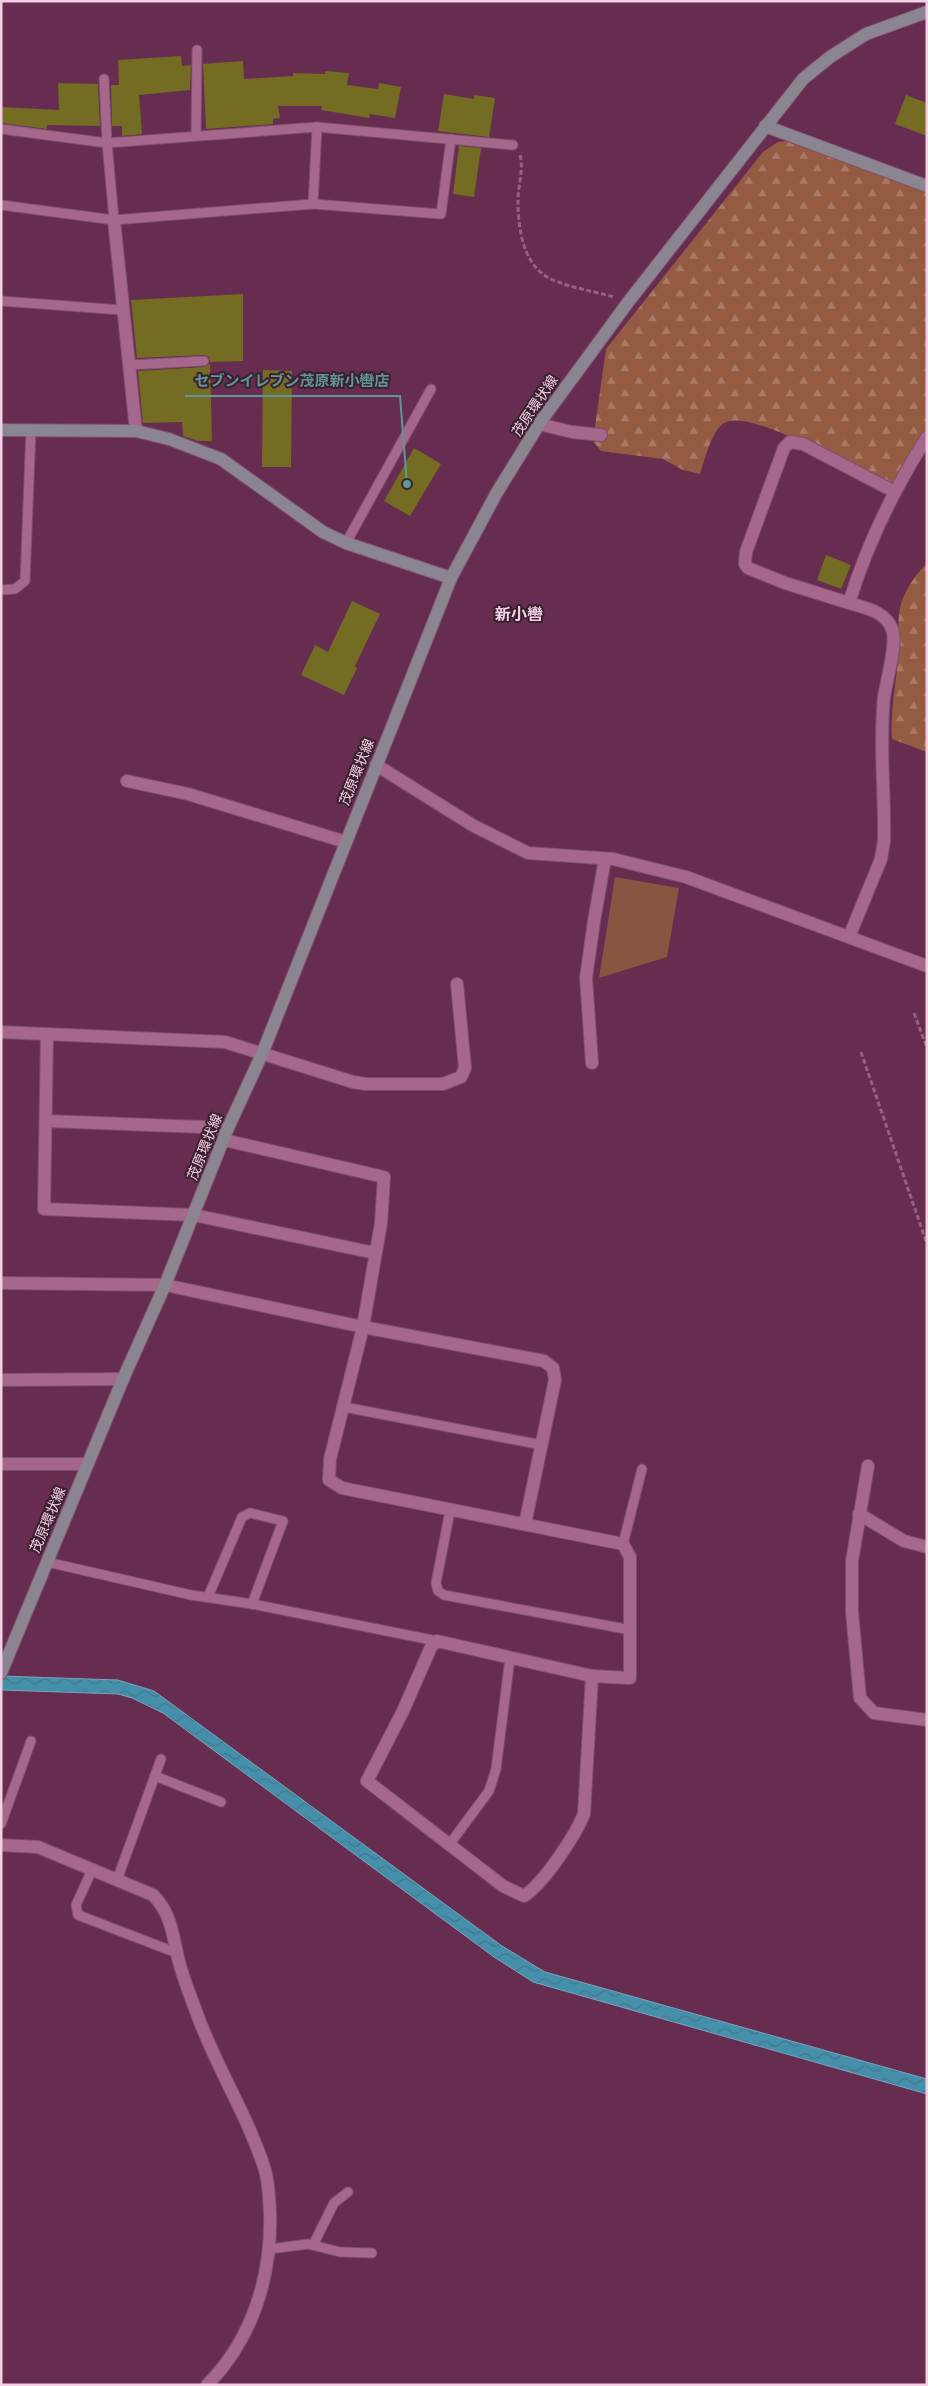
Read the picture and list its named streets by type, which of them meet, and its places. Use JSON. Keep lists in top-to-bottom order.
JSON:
{
  "streets": {
    "main road": ["茂原環状線"]
  },
  "districts": ["新小轡"],
  "places": ["セブンイレブン茂原新小轡店"]
}
